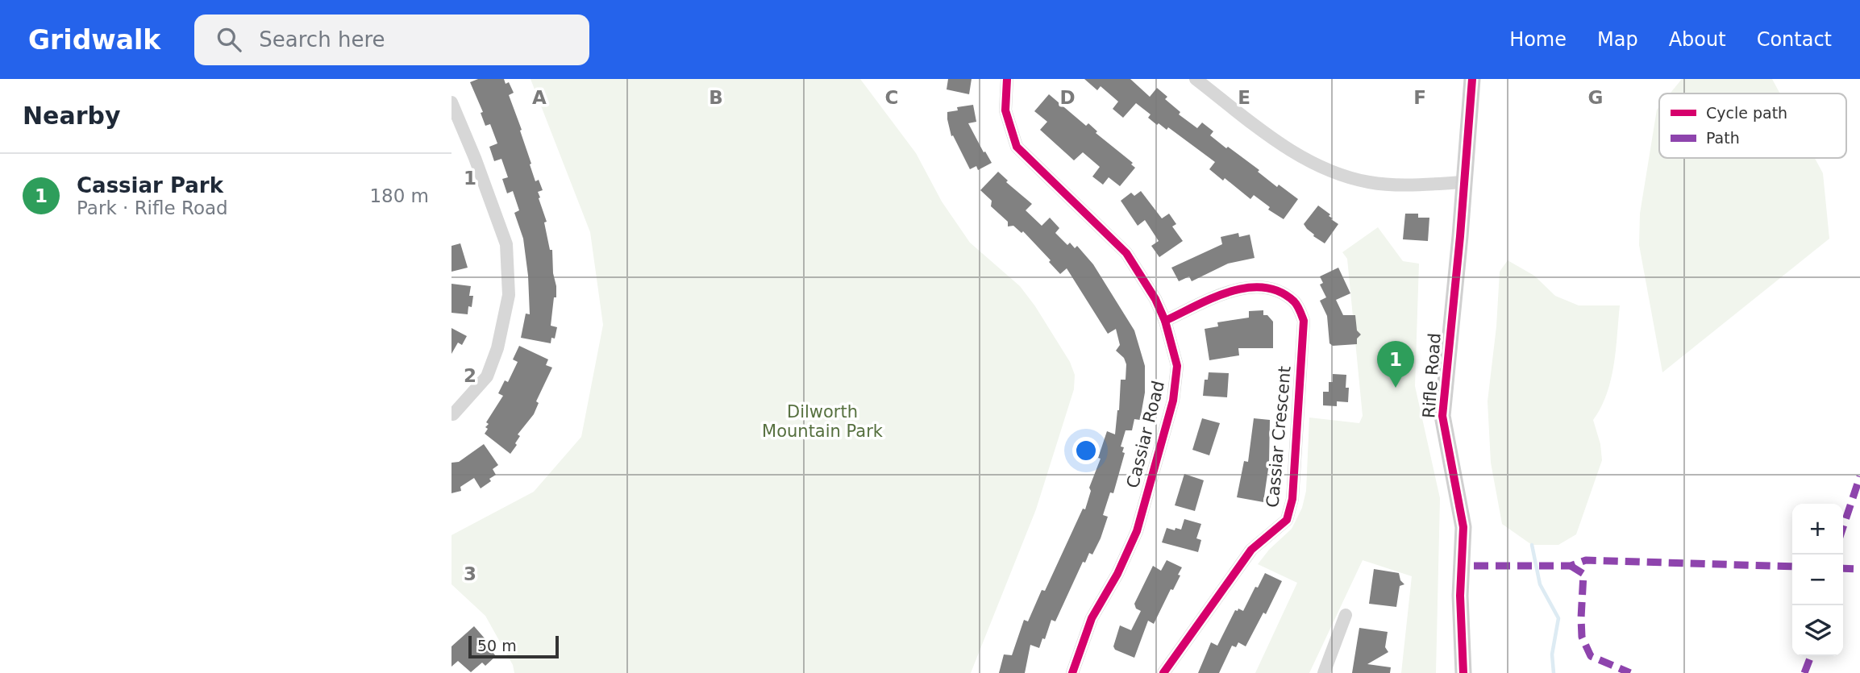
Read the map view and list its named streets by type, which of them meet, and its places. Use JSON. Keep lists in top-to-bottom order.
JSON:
{
  "streets": {
    "street": ["Rifle Road", "Cassiar Road", "Cassiar Crescent"]
  },
  "crossings": [
    ["Cassiar Road", "Cassiar Crescent"]
  ],
  "parks": ["Dilworth Mountain Park"],
  "legend": ["Cycle path", "Path"],
  "scale_bar": "50 m",
  "page": {
    "header": "Gridwalk",
    "search": "Search here",
    "nav": [
      "Home",
      "Map",
      "About",
      "Contact"
    ],
    "heading": "Nearby",
    "list": [
      {
        "mark": "1",
        "name": "Cassiar Park",
        "note": "Park · Rifle Road",
        "value": "180 m"
      }
    ],
    "pins": "1",
    "map_buttons": ["+", "−"],
    "scale": "50 m"
  },
  "grid": {
    "columns": [
      "A",
      "B",
      "C",
      "D",
      "E",
      "F",
      "G"
    ],
    "rows": ["1", "2", "3"]
  }
}
